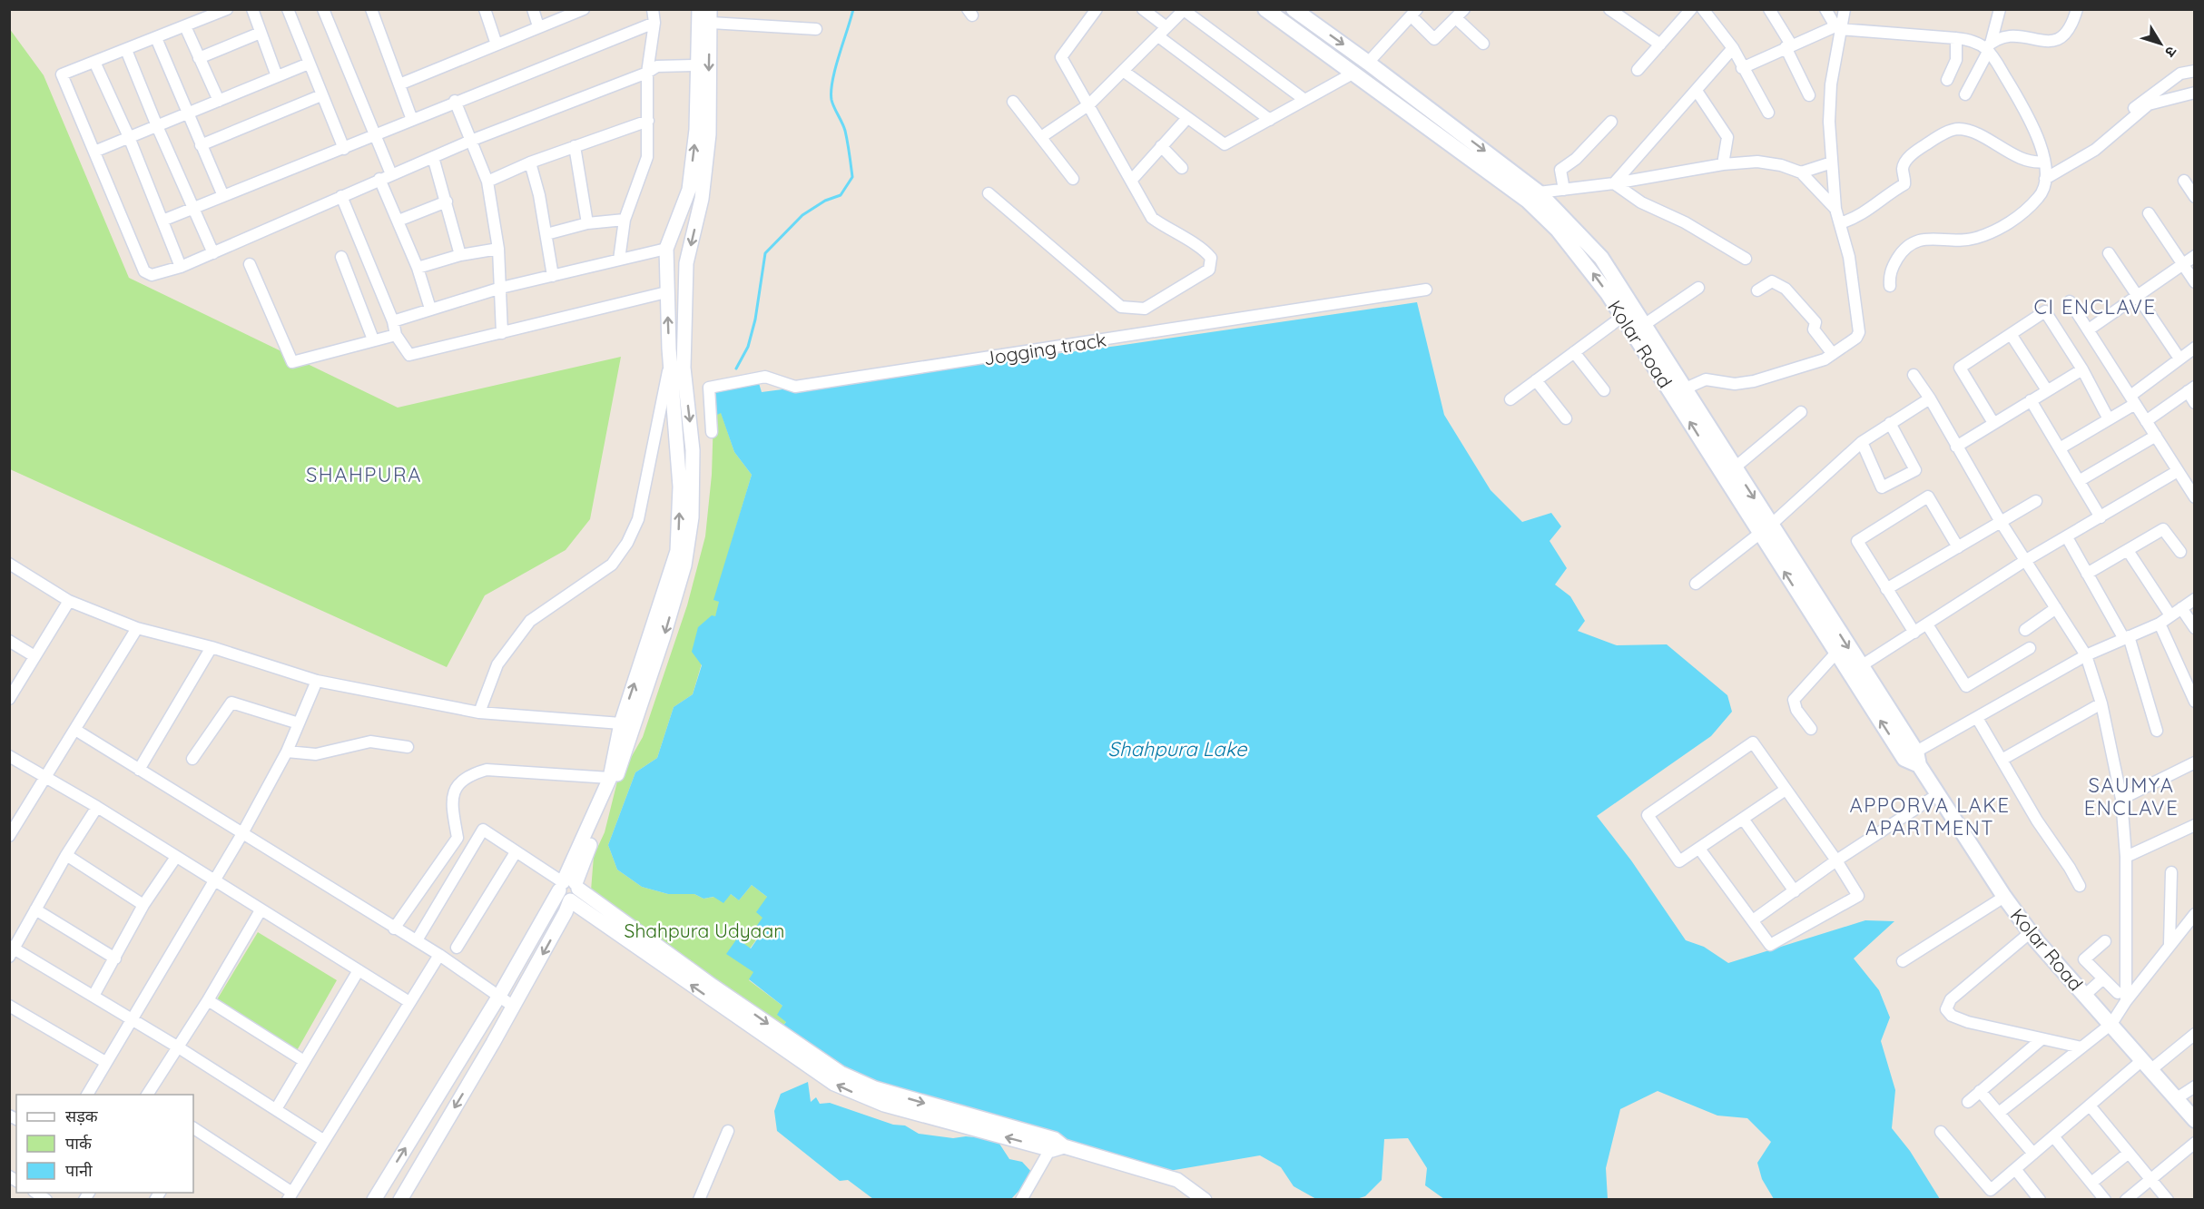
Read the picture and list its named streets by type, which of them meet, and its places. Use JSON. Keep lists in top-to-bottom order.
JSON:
{
  "streets": {
    "main road": ["Kolar Road"],
    "street": ["Jogging track"]
  },
  "districts": [
    "CI ENCLAVE",
    "SHAHPURA",
    "SAUMYA ENCLAVE",
    "APPORVA LAKE APARTMENT"
  ],
  "water": ["Shahpura Lake"],
  "parks": ["Shahpura Udyaan"],
  "legend": ["सड़क", "पार्क", "पानी"],
  "north": "bottom right"
}
